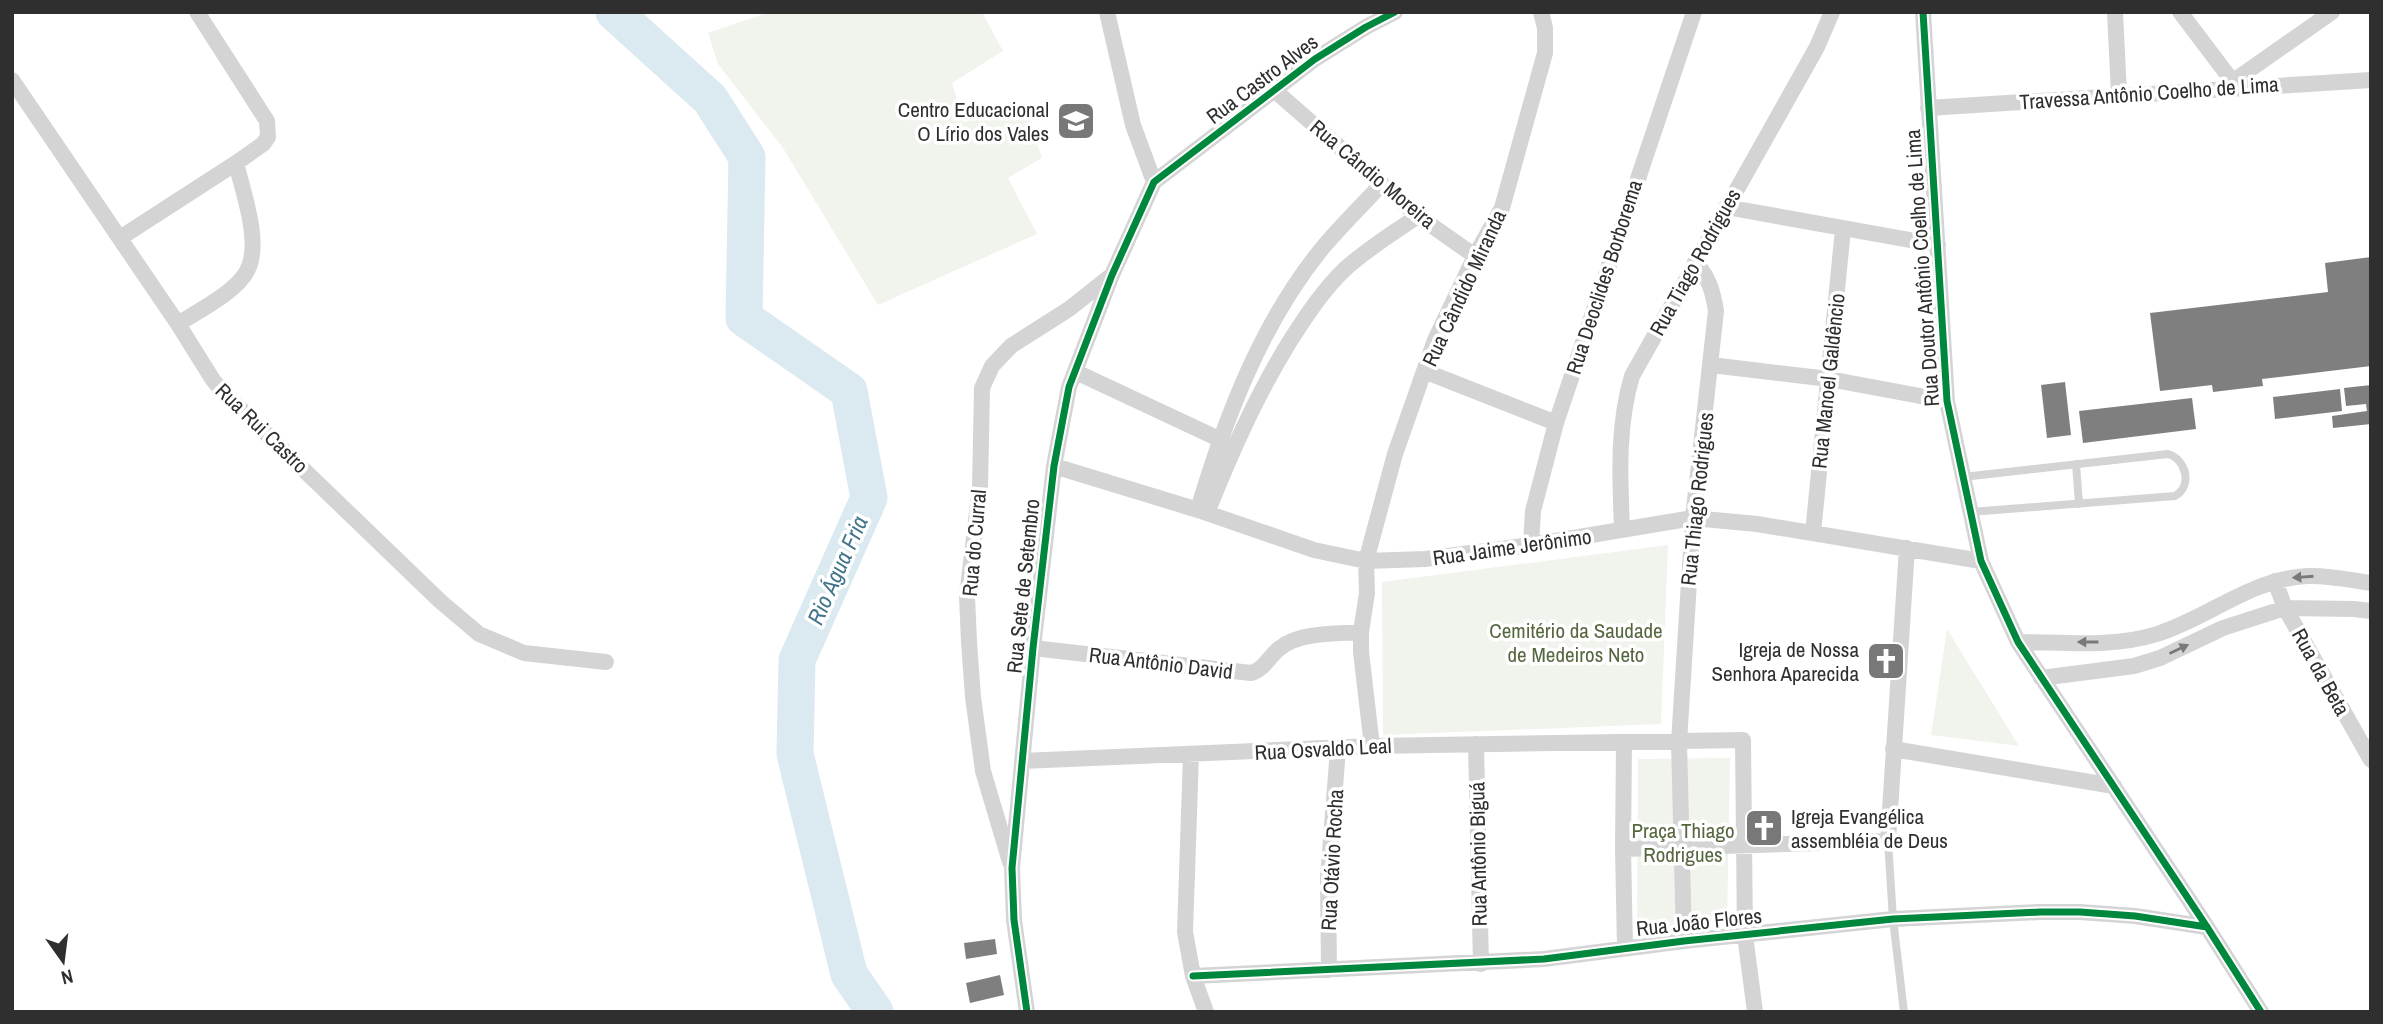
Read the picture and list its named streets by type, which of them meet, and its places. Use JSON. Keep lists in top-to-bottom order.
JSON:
{
  "streets": {
    "street": [
      "Rua Castro Alves",
      "Travessa Antônio Coelho de Lima",
      "Rua Cândio Moreira",
      "Rua Tiago Rodrigues",
      "Rua Doutor Antônio Coelho de Lima",
      "Rua Deoclides Borborema",
      "Rua Cândido Miranda",
      "Rua Manoel Galdêncio",
      "Rua Rui Castro",
      "Rua Thiago Rodrigues",
      "Rua do Curral",
      "Rua Jaime Jerônimo",
      "Rua Sete de Setembro",
      "Rua Antônio David",
      "Rua da Beta",
      "Rua Osvaldo Leal",
      "Rua Antônio Biguá",
      "Rua Otávio Rocha",
      "Rua João Flores"
    ]
  },
  "crossings": [
    ["Rua Castro Alves", "Rua Cândio Moreira"],
    ["Rua Castro Alves", "Rua Sete de Setembro"],
    ["Travessa Antônio Coelho de Lima", "Rua Doutor Antônio Coelho de Lima"],
    ["Rua Cândio Moreira", "Rua Cândido Miranda"],
    ["Rua Tiago Rodrigues", "Rua Thiago Rodrigues"],
    ["Rua Tiago Rodrigues", "Rua Jaime Jerônimo"],
    ["Rua Doutor Antônio Coelho de Lima", "Rua Jaime Jerônimo"],
    ["Rua Deoclides Borborema", "Rua Jaime Jerônimo"],
    ["Rua Cândido Miranda", "Rua Jaime Jerônimo"],
    ["Rua Cândido Miranda", "Rua Antônio David"],
    ["Rua Cândido Miranda", "Rua Osvaldo Leal"],
    ["Rua Manoel Galdêncio", "Rua Jaime Jerônimo"],
    ["Rua Thiago Rodrigues", "Rua Jaime Jerônimo"],
    ["Rua do Curral", "Rua Sete de Setembro"],
    ["Rua Jaime Jerônimo", "Rua Sete de Setembro"],
    ["Rua Sete de Setembro", "Rua Antônio David"],
    ["Rua Sete de Setembro", "Rua Osvaldo Leal"],
    ["Rua Osvaldo Leal", "Rua Antônio Biguá"],
    ["Rua Osvaldo Leal", "Rua Otávio Rocha"],
    ["Rua Antônio Biguá", "Rua João Flores"],
    ["Rua Otávio Rocha", "Rua João Flores"]
  ],
  "water": ["Rio Água Fria"],
  "parks": ["Cemitério da Saudade de Medeiros Neto", "Praça Thiago Rodrigues"],
  "places": {
    "school or university": ["Centro Educacional O Lírio dos Vales"],
    "church": ["Igreja de Nossa Senhora Aparecida", "Igreja Evangélica assembléia de Deus"]
  },
  "north": "bottom"
}
